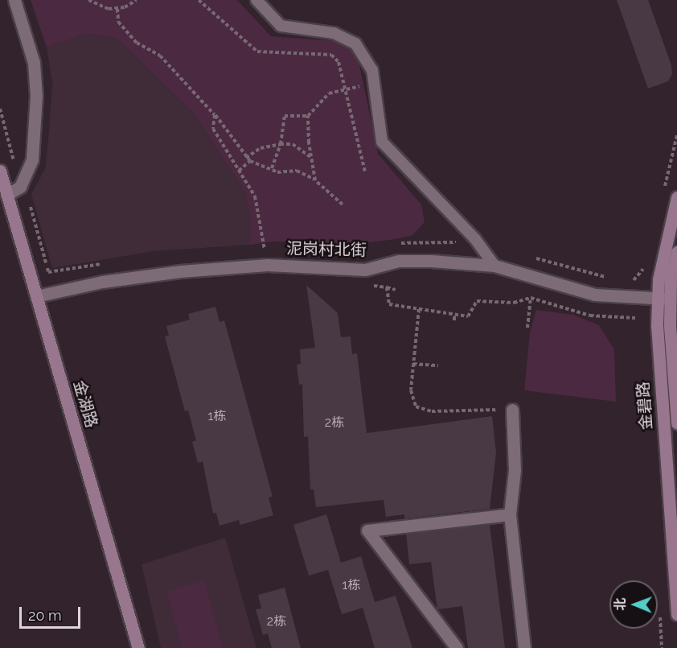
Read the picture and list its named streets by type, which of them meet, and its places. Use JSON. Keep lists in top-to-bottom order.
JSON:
{
  "streets": {
    "street": ["泥岗村北街", "金湖路", "金碧路"]
  },
  "crossings": [
    ["泥岗村北街", "金湖路"],
    ["泥岗村北街", "金碧路"]
  ],
  "house_numbers": [
    "1栋",
    "2栋",
    "1栋",
    "2栋"
  ],
  "scale_bar": "20 m",
  "north": "left"
}
